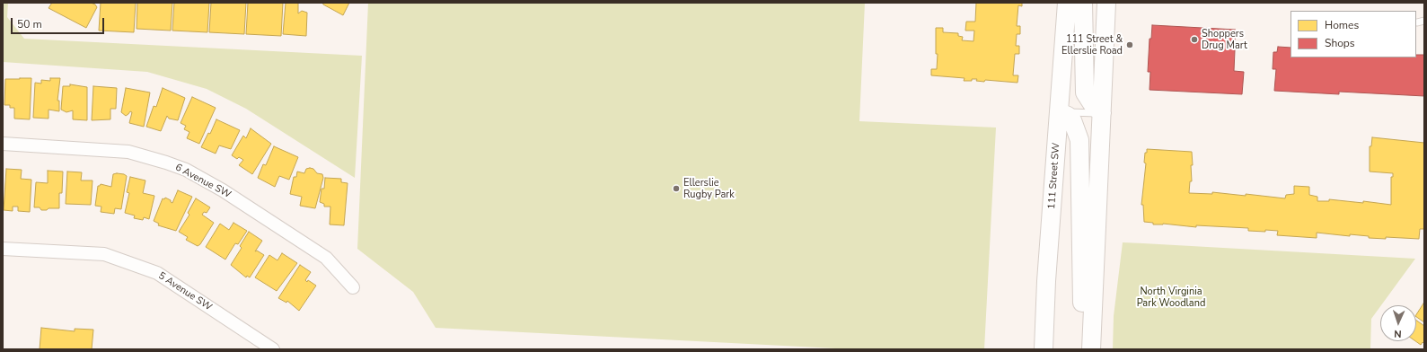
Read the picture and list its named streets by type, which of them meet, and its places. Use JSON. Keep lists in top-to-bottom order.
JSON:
{
  "streets": {
    "main road": ["111 Street SW"],
    "street": ["6 Avenue SW", "5 Avenue SW"]
  },
  "parks": ["North Virginia Park Woodland"],
  "places": ["Shoppers Drug Mart", "111 Street & Ellerslie Road", "Ellerslie Rugby Park"],
  "legend": ["Homes", "Shops"],
  "scale_bar": "50 m",
  "north": "bottom"
}
